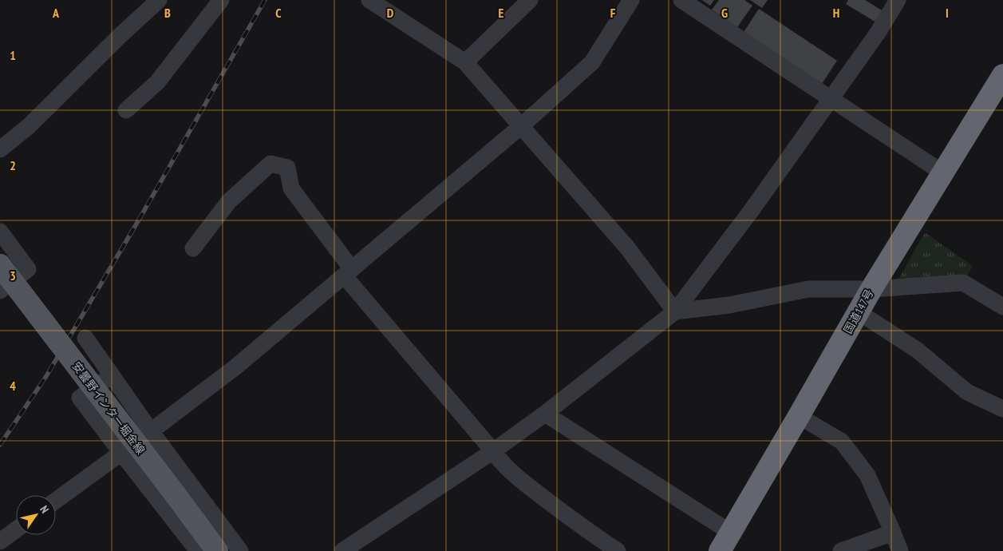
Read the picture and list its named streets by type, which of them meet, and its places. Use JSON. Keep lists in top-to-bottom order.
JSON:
{
  "streets": {
    "highway": ["国道147号"],
    "main road": ["安曇野インター堀金線"]
  },
  "north": "top right",
  "grid": {
    "columns": [
      "A",
      "B",
      "C",
      "D",
      "E",
      "F",
      "G",
      "H",
      "I"
    ],
    "rows": [
      "1",
      "2",
      "3",
      "4"
    ]
  }
}
